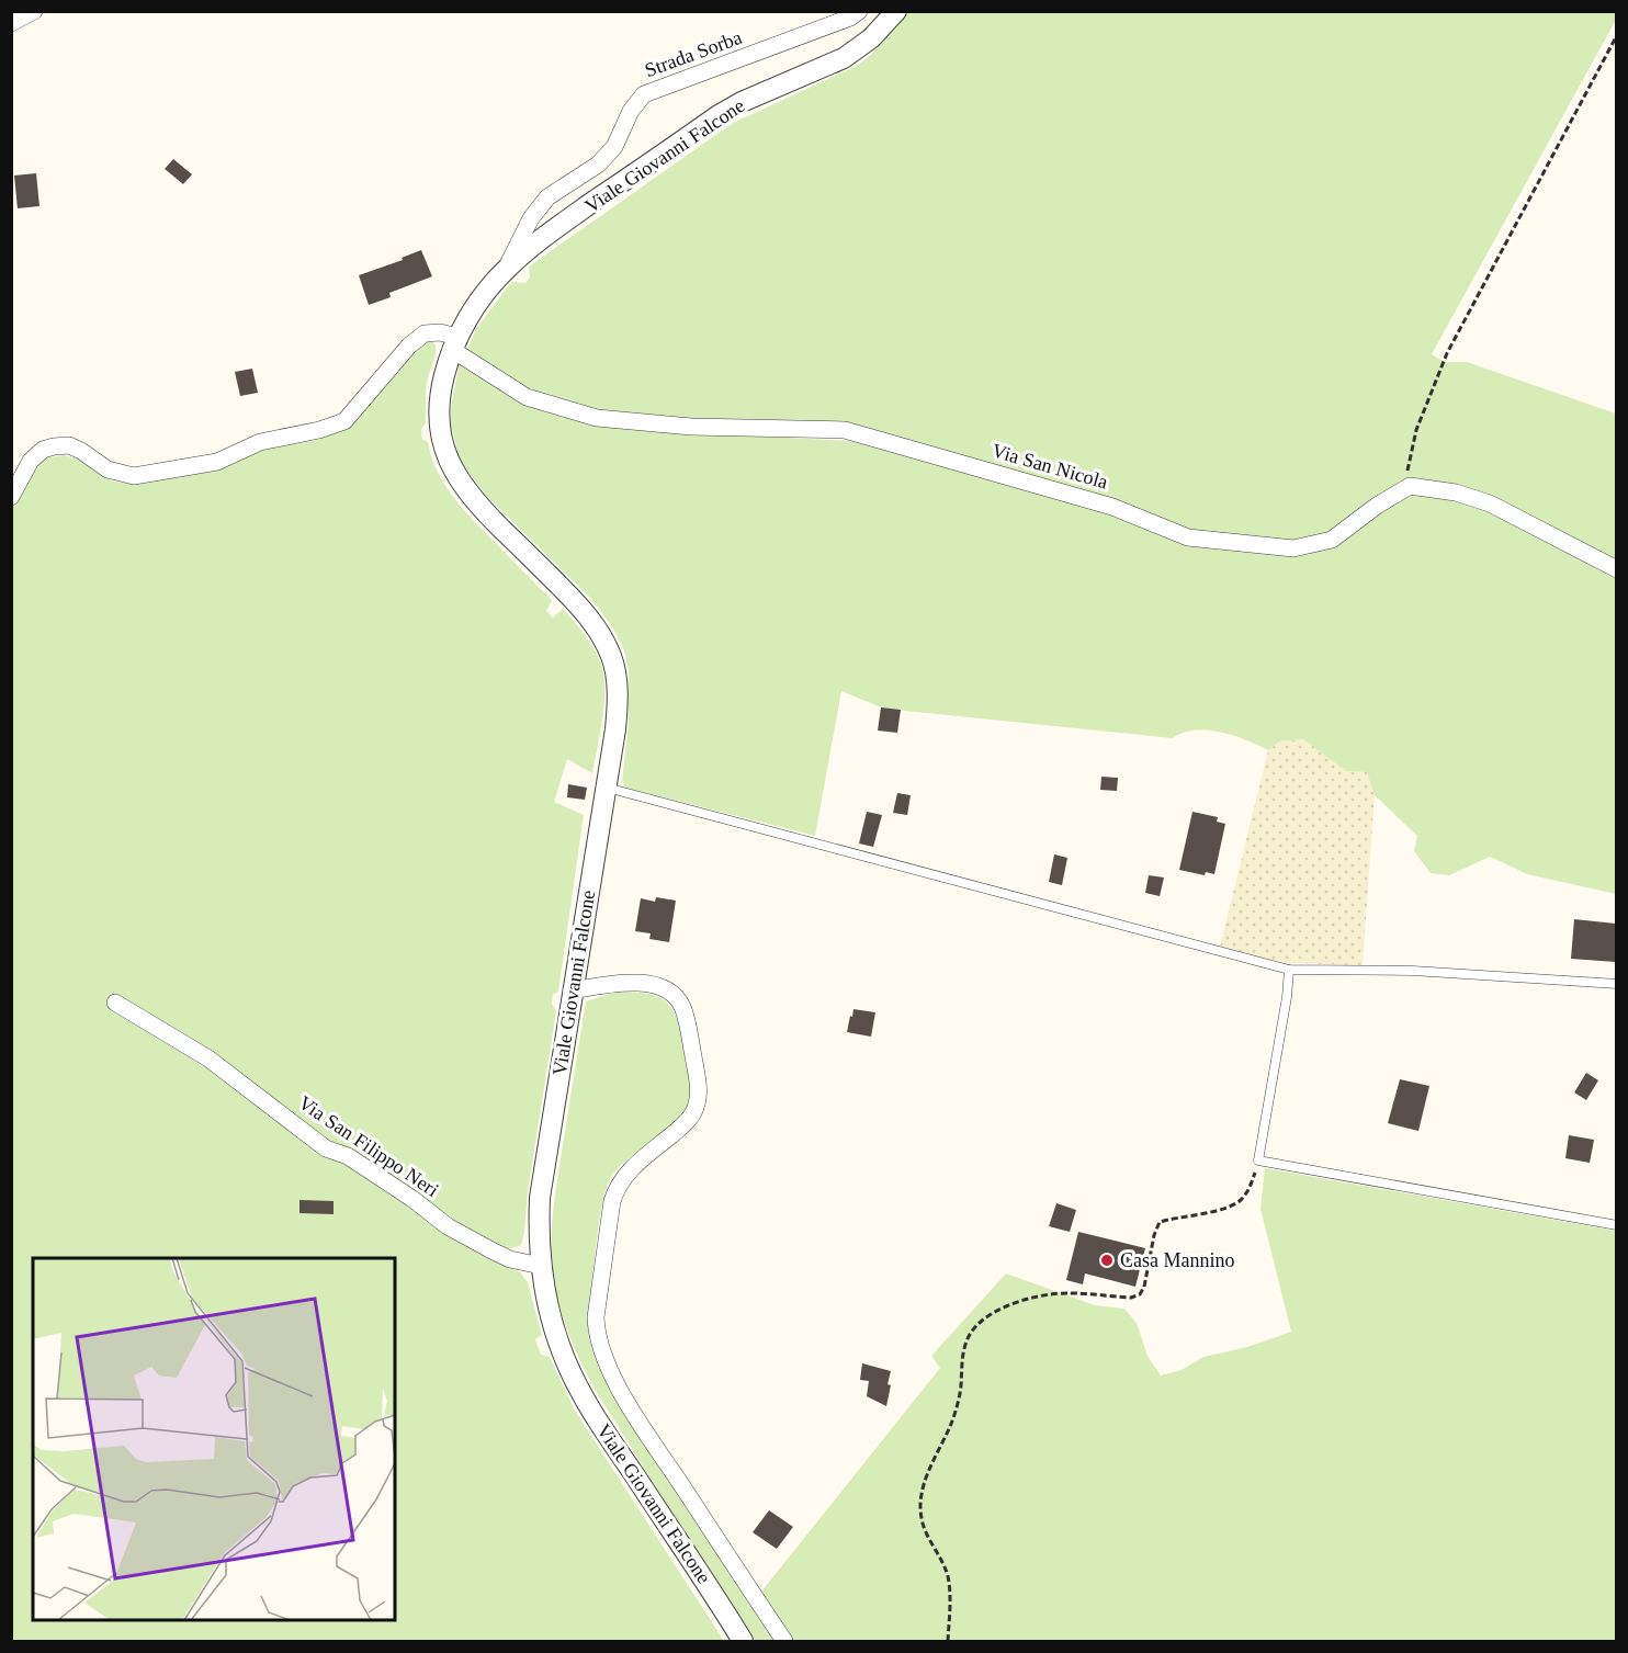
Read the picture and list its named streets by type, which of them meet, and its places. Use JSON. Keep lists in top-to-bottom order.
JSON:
{
  "streets": {
    "street": [
      "Strada Sorba",
      "Viale Giovanni Falcone",
      "Via San Nicola",
      "Via San Filippo Neri"
    ]
  },
  "crossings": [
    ["Strada Sorba", "Viale Giovanni Falcone"],
    ["Viale Giovanni Falcone", "Via San Nicola"],
    ["Viale Giovanni Falcone", "Via San Filippo Neri"]
  ],
  "places": ["Casa Mannino"]
}
